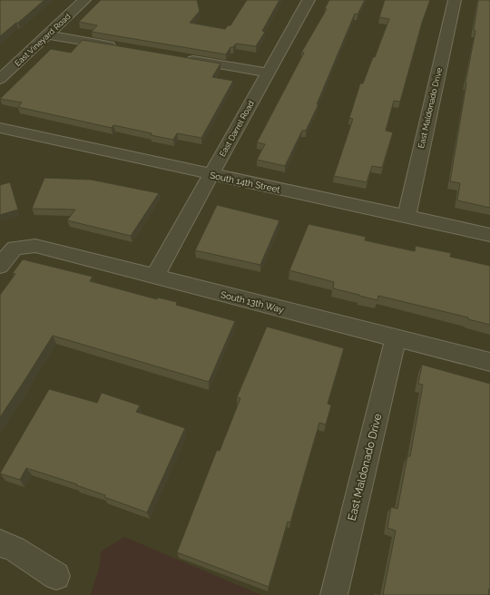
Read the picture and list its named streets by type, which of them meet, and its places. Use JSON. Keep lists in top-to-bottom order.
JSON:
{
  "streets": {
    "street": [
      "East Vineyard Road",
      "East Maldonado Drive",
      "East Darrel Road",
      "South 14th Street",
      "South 13th Way"
    ]
  },
  "crossings": [
    ["East Maldonado Drive", "South 14th Street"],
    ["East Maldonado Drive", "South 13th Way"],
    ["East Darrel Road", "South 14th Street"],
    ["East Darrel Road", "South 13th Way"]
  ]
}
